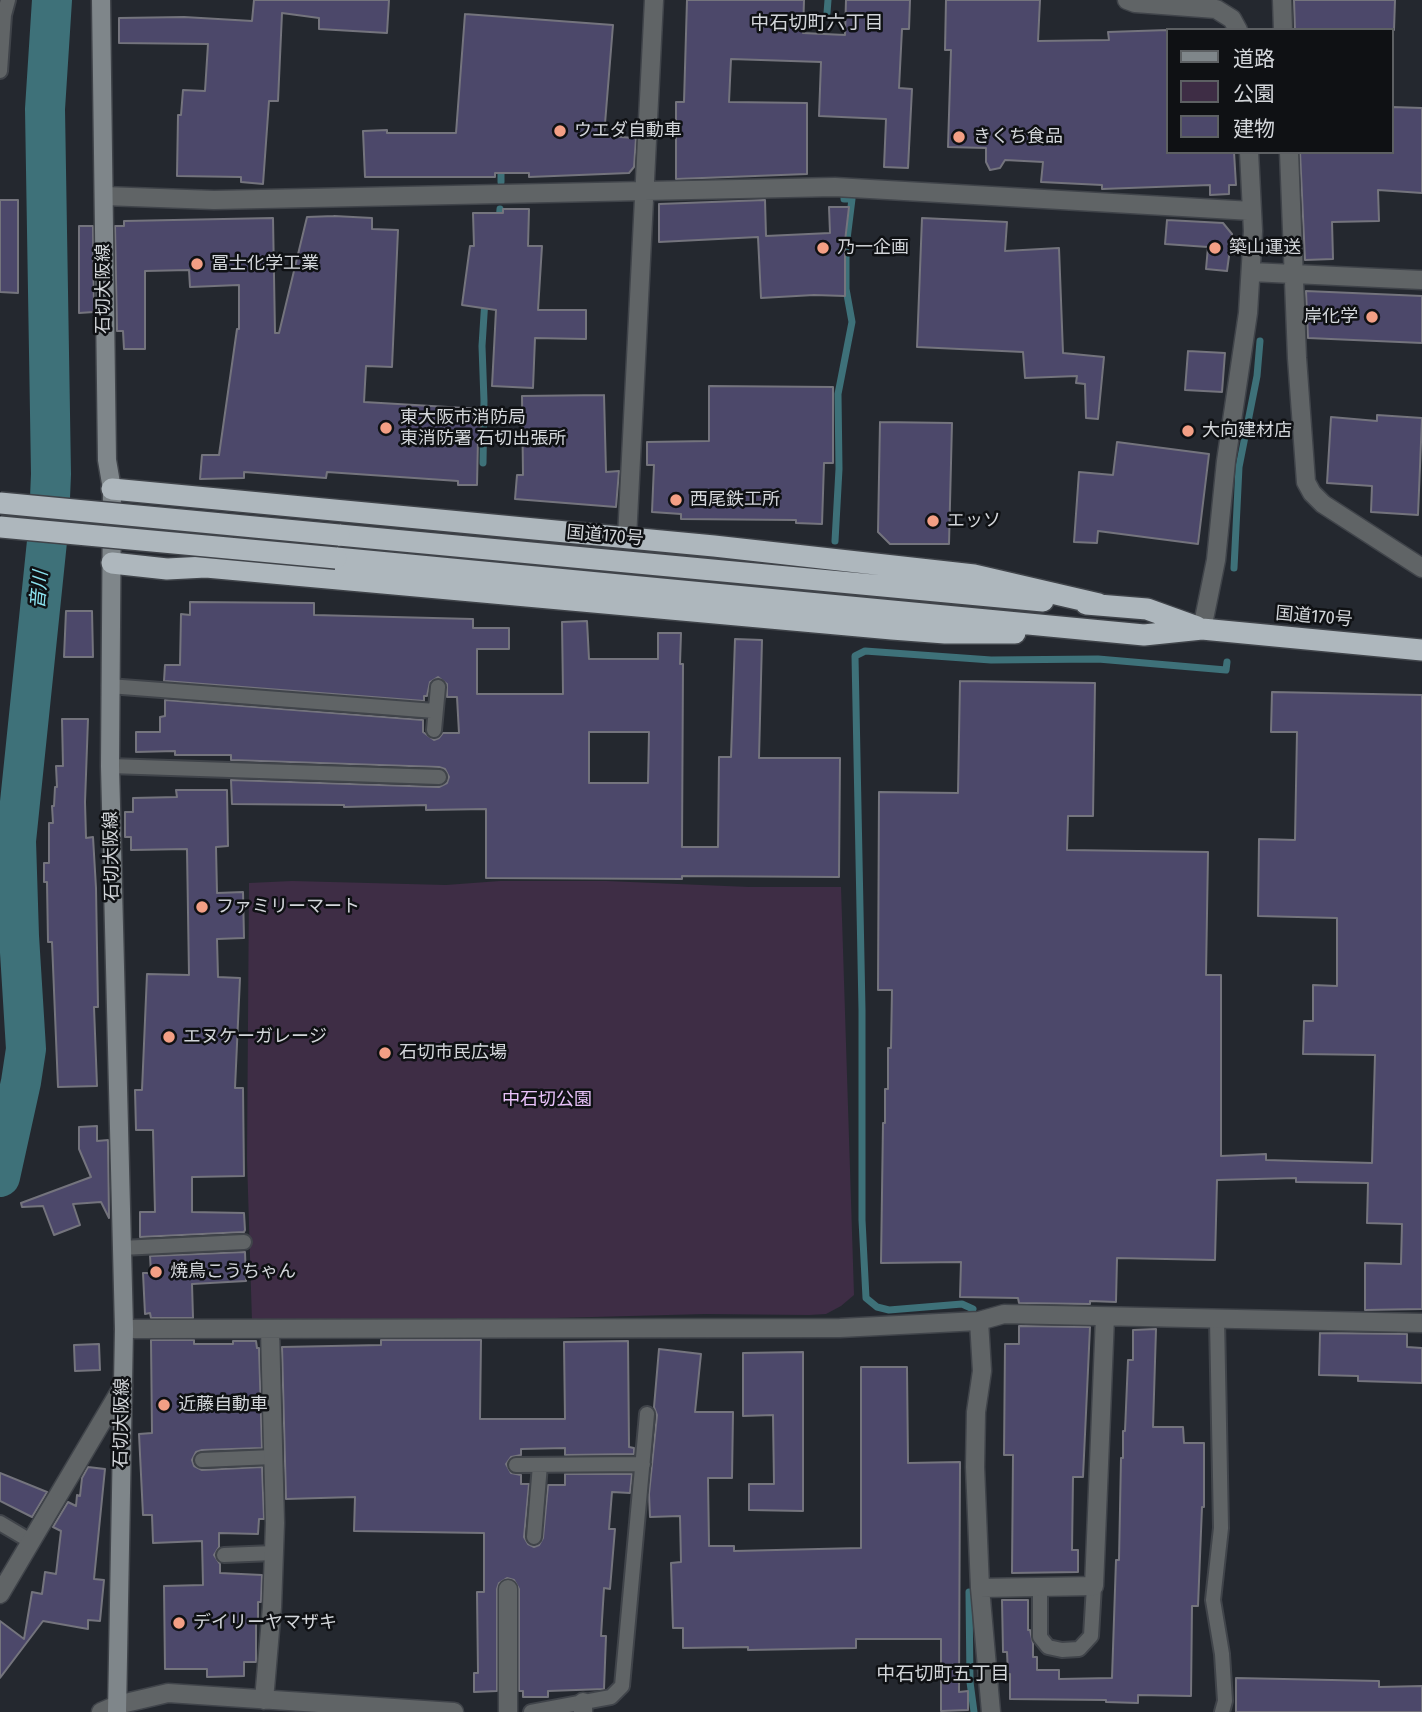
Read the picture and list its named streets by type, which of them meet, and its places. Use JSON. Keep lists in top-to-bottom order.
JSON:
{
  "streets": {
    "highway": ["国道170号"],
    "main road": ["石切大阪線"]
  },
  "districts": ["中石切町六丁目", "中石切町五丁目"],
  "water": ["音川"],
  "parks": ["中石切公園"],
  "places": [
    "ウエダ自動車",
    "きくち食品",
    "乃一企画",
    "築山運送",
    "冨士化学工業",
    "岸化学",
    "東大阪市消防局 東消防署 石切出張所",
    "大向建材店",
    "西尾鉄工所",
    "エッソ",
    "ファミリーマート",
    "エヌケーガレージ",
    "石切市民広場",
    "焼鳥こうちゃん",
    "近藤自動車",
    "デイリーヤマザキ"
  ],
  "legend": ["道路", "公園", "建物"]
}
